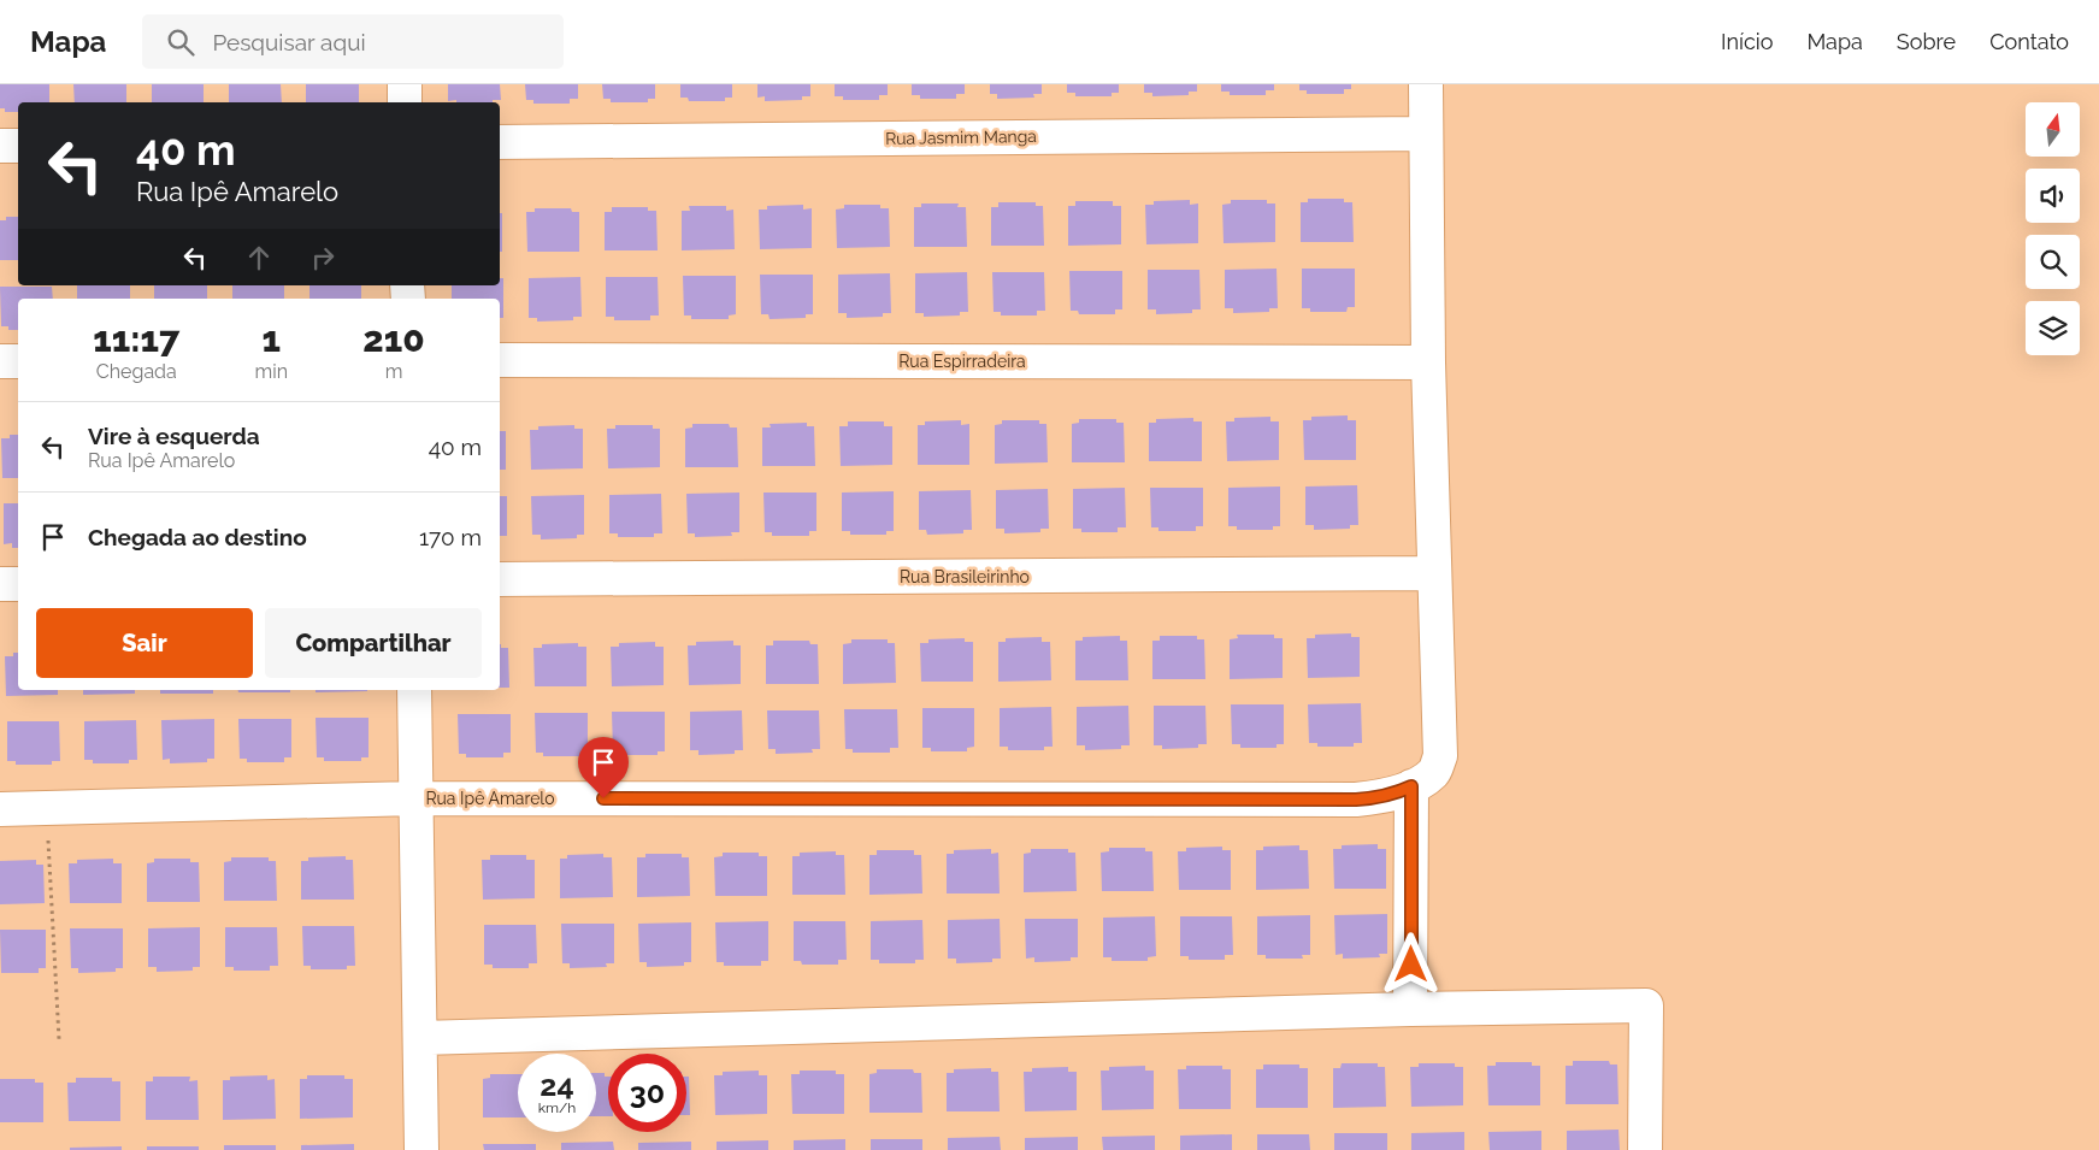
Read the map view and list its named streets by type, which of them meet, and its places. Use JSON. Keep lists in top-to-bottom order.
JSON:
{
  "streets": {
    "street": [
      "Rua Jasmim Manga",
      "Rua Espirradeira",
      "Rua Brasileirinho",
      "Rua Ipê Amarelo"
    ]
  },
  "crossings": [
    ["Rua Jasmim Manga", "Rua Ipê Amarelo"],
    ["Rua Espirradeira", "Rua Ipê Amarelo"],
    ["Rua Brasileirinho", "Rua Ipê Amarelo"]
  ],
  "north": "top",
  "page": {
    "header": "Mapa",
    "search": "Pesquisar aqui",
    "nav": [
      "Início",
      "Mapa",
      "Sobre",
      "Contato"
    ],
    "turn": ["40 m", "Rua Ipê Amarelo"],
    "eta": [
      "11:17",
      "Chegada",
      "1",
      "min",
      "210",
      "m"
    ],
    "list": [
      {
        "name": "Vire à esquerda",
        "note": "Rua Ipê Amarelo",
        "value": "40 m"
      },
      {
        "name": "Chegada ao destino",
        "value": "170 m"
      }
    ],
    "buttons": ["Sair", "Compartilhar"],
    "speed": "24 km/h",
    "limit": "30"
  }
}
